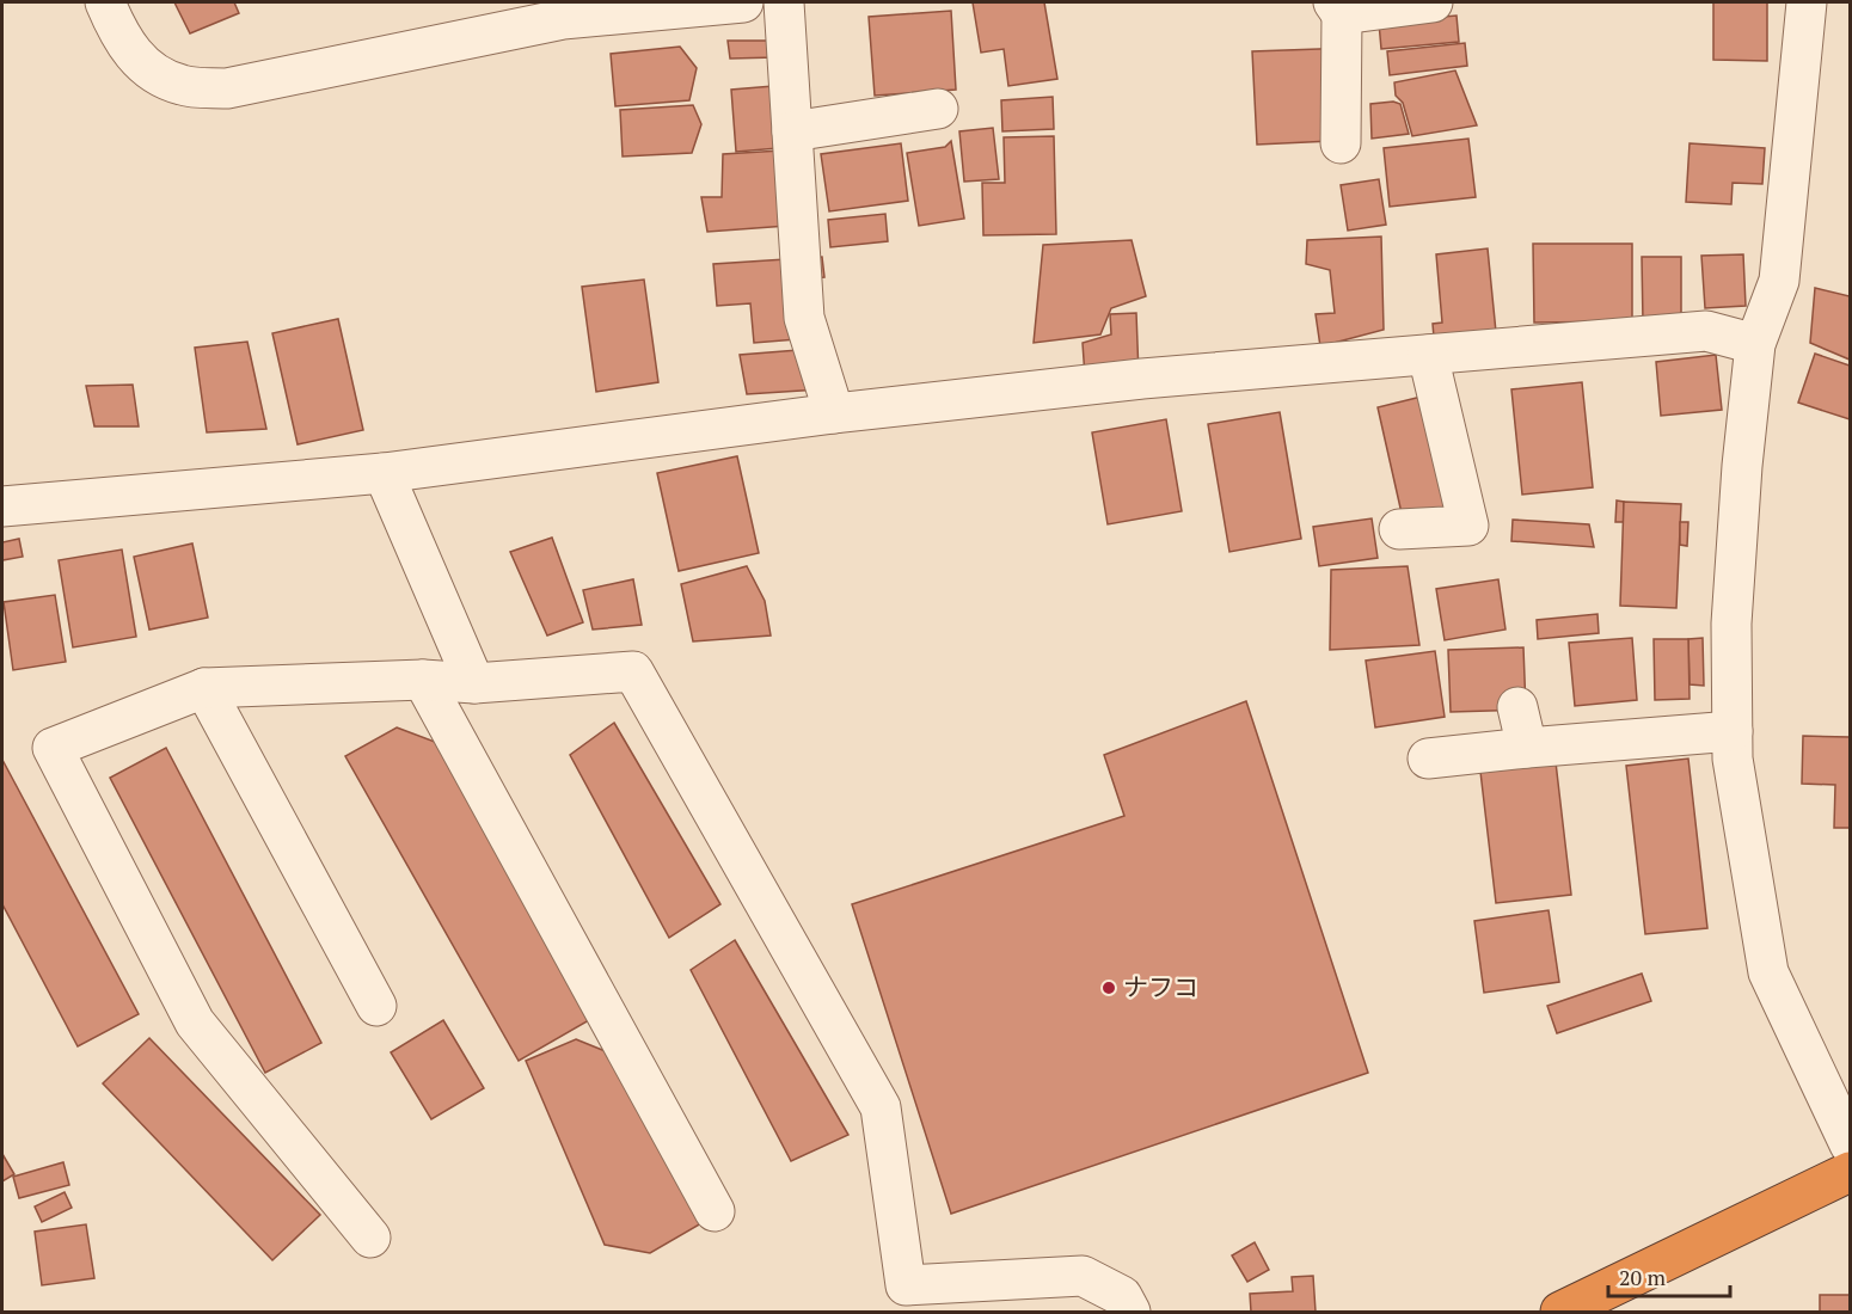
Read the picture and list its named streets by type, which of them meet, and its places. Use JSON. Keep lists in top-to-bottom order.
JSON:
{
  "places": ["ナフコ"],
  "scale_bar": "20 m"
}
